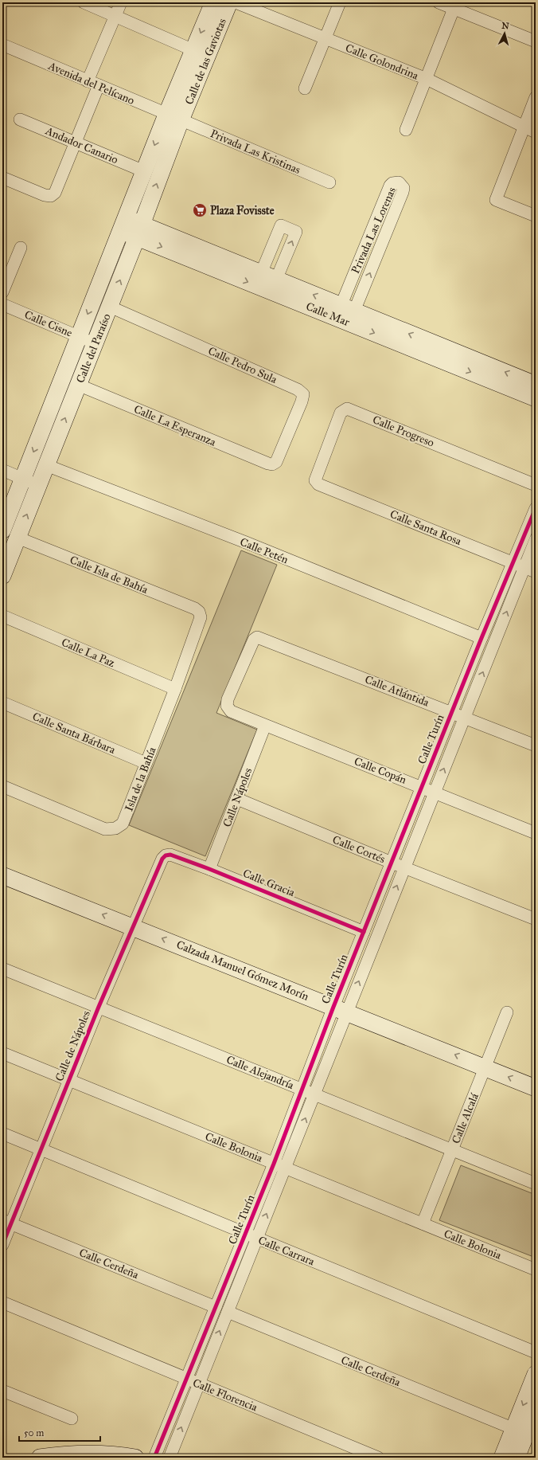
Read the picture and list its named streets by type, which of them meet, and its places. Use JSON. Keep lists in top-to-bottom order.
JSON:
{
  "streets": {
    "street": [
      "Calle de las Gaviotas",
      "Calle Golondrina",
      "Avenida del Pelícano",
      "Andador Canario",
      "Privada Las Kristinas",
      "Privada Las Lorenas",
      "Calle Mar",
      "Calle Cisne",
      "Calle del Paraíso",
      "Calle Pedro Sula",
      "Calle La Esperanza",
      "Calle Progreso",
      "Calle Santa Rosa",
      "Calle Petén",
      "Calle Isla de Bahía",
      "Calle La Paz",
      "Calle Atlántida",
      "Calle Santa Bárbara",
      "Calle Turín",
      "Calle Copán",
      "Isla de la Bahía",
      "Calle Nápoles",
      "Calle Cortés",
      "Calle Gracia",
      "Calzada Manuel Gómez Morín",
      "Calle de Nápoles",
      "Calle Alejandría",
      "Calle Alcalá",
      "Calle Bolonia",
      "Calle Carrara",
      "Calle Cerdeña",
      "Calle Florencia"
    ]
  },
  "crossings": [
    ["Calle de las Gaviotas", "Avenida del Pelícano"],
    ["Calle de las Gaviotas", "Privada Las Kristinas"],
    ["Calle de las Gaviotas", "Calle del Paraíso"],
    ["Avenida del Pelícano", "Privada Las Kristinas"],
    ["Avenida del Pelícano", "Calle del Paraíso"],
    ["Andador Canario", "Calle del Paraíso"],
    ["Privada Las Kristinas", "Calle del Paraíso"],
    ["Privada Las Lorenas", "Calle Mar"],
    ["Calle Mar", "Calle del Paraíso"],
    ["Calle Cisne", "Calle del Paraíso"],
    ["Calle del Paraíso", "Calle Pedro Sula"],
    ["Calle del Paraíso", "Calle La Esperanza"],
    ["Calle del Paraíso", "Calle Petén"],
    ["Calle del Paraíso", "Calle Isla de Bahía"],
    ["Calle Pedro Sula", "Calle La Esperanza"],
    ["Calle Progreso", "Calle Santa Rosa"],
    ["Calle Santa Rosa", "Calle Turín"],
    ["Calle Petén", "Calle Turín"],
    ["Calle Isla de Bahía", "Isla de la Bahía"],
    ["Calle La Paz", "Isla de la Bahía"],
    ["Calle Atlántida", "Calle Turín"],
    ["Calle Atlántida", "Calle Copán"],
    ["Calle Santa Bárbara", "Isla de la Bahía"],
    ["Calle Turín", "Calle Copán"],
    ["Calle Turín", "Calle Cortés"],
    ["Calle Turín", "Calle Gracia"],
    ["Calle Turín", "Calzada Manuel Gómez Morín"],
    ["Calle Turín", "Calle Alejandría"],
    ["Calle Turín", "Calle Bolonia"],
    ["Calle Turín", "Calle Carrara"],
    ["Calle Turín", "Calle Cerdeña"],
    ["Calle Turín", "Calle Florencia"],
    ["Calle Copán", "Calle Nápoles"],
    ["Calle Nápoles", "Calle Cortés"],
    ["Calle Nápoles", "Calle Gracia"],
    ["Calle Gracia", "Calle de Nápoles"],
    ["Calzada Manuel Gómez Morín", "Calle de Nápoles"],
    ["Calzada Manuel Gómez Morín", "Calle Alcalá"],
    ["Calle de Nápoles", "Calle Alejandría"],
    ["Calle de Nápoles", "Calle Bolonia"],
    ["Calle de Nápoles", "Calle Carrara"],
    ["Calle de Nápoles", "Calle Cerdeña"],
    ["Calle Alejandría", "Calle Alcalá"],
    ["Calle Alcalá", "Calle Bolonia"]
  ],
  "one_way": ["Calzada Manuel Gómez Morín"],
  "places": {
    "supermarket": ["Plaza Fovisste"]
  },
  "scale_bar": "50 m",
  "north": "top"
}
